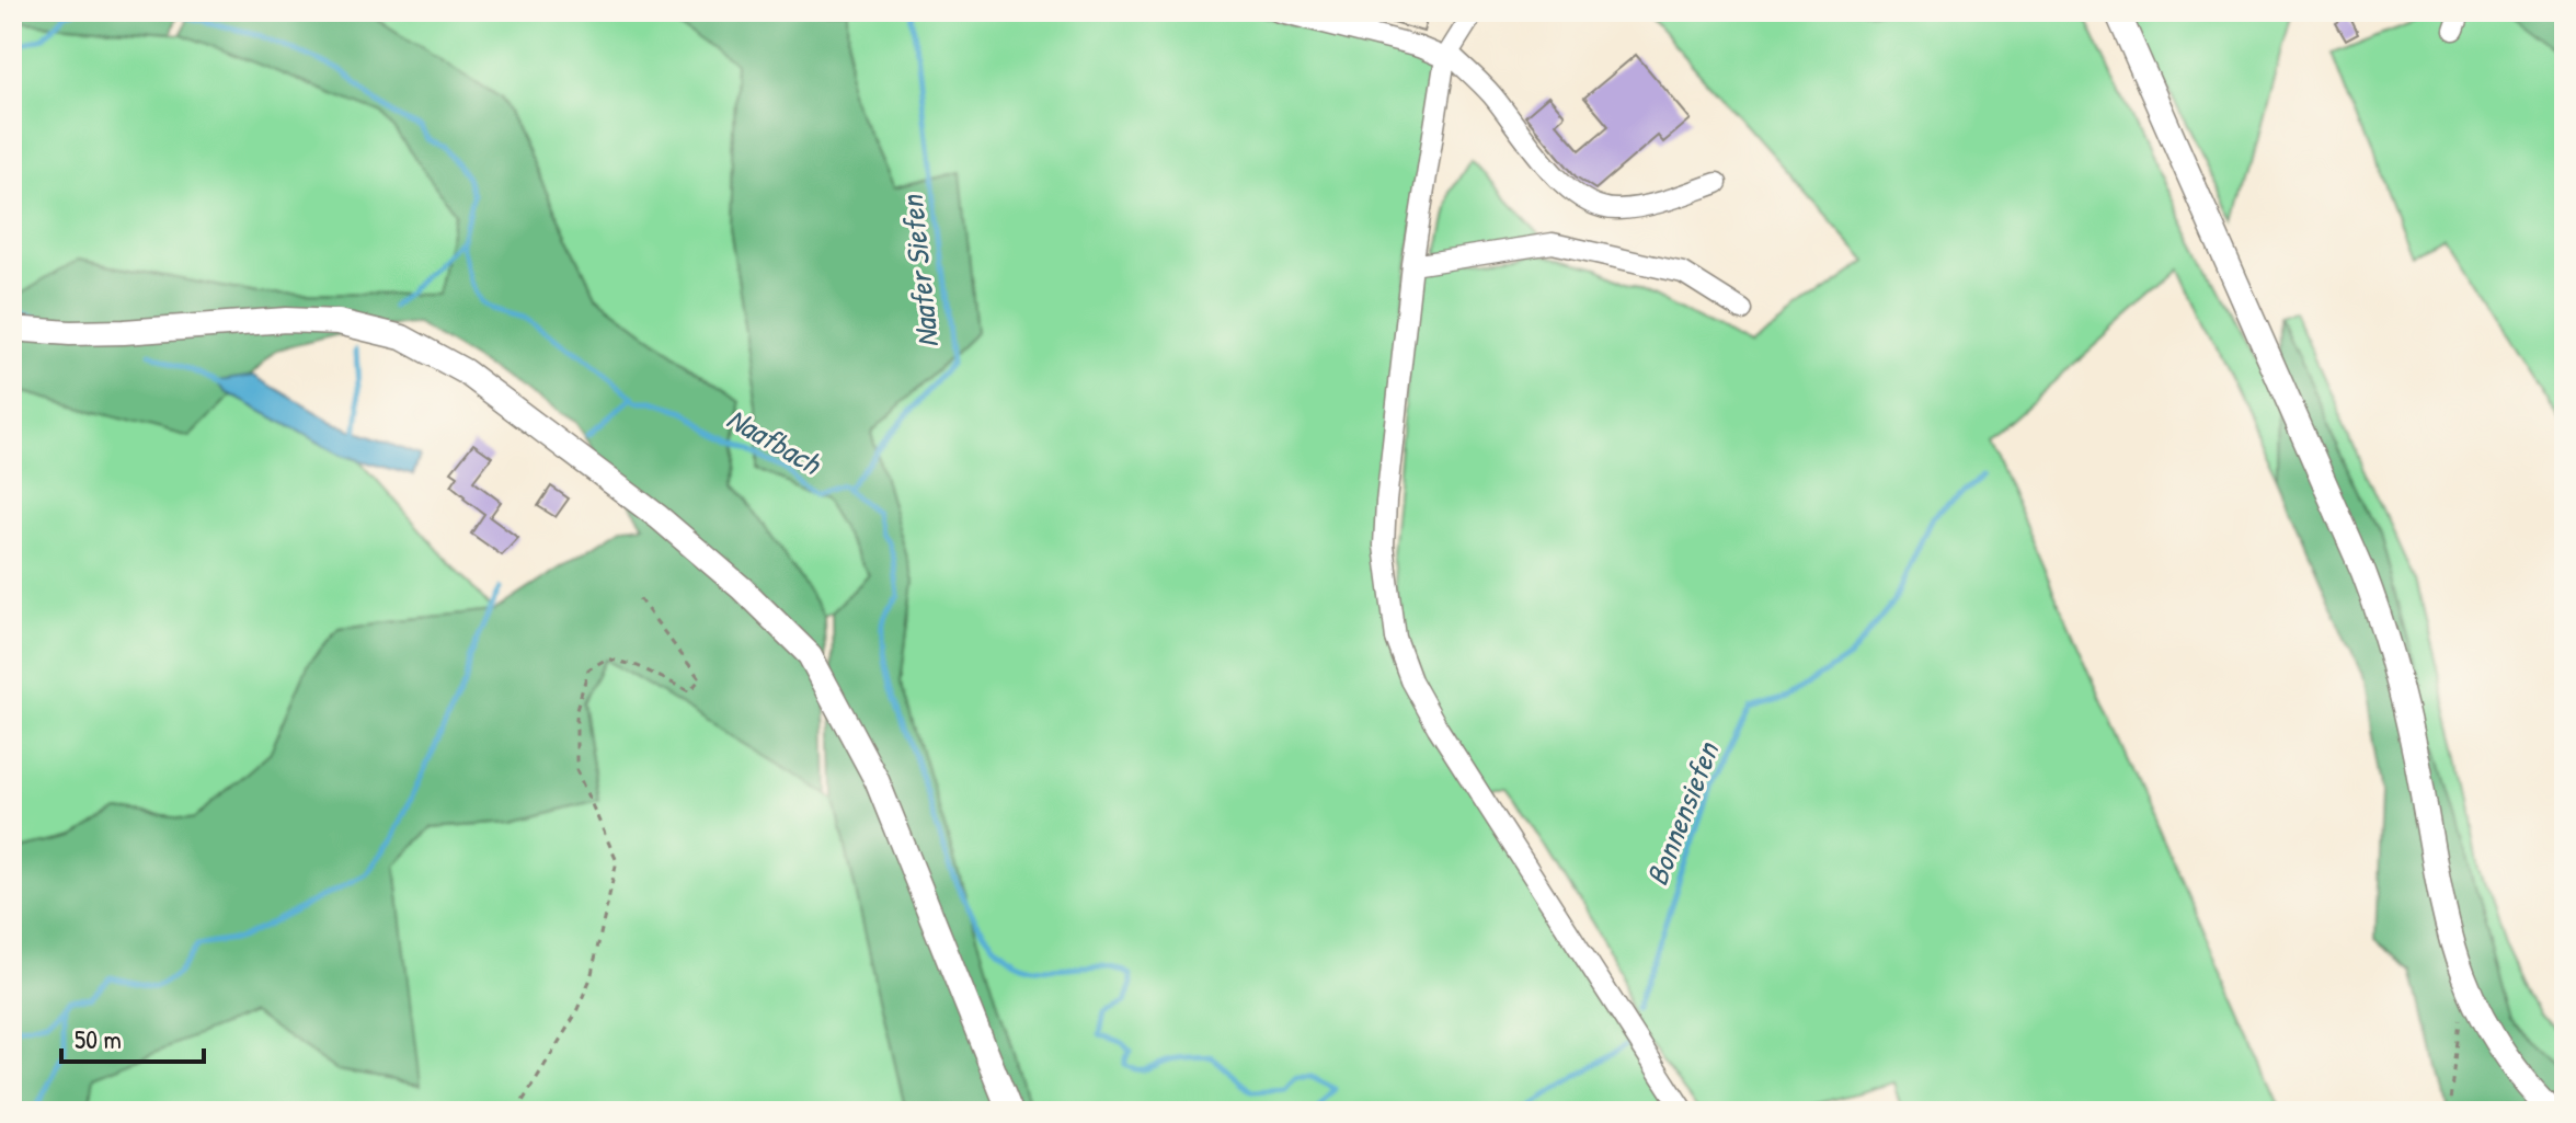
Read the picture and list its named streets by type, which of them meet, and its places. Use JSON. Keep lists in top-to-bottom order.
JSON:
{
  "water": ["Naafer Siefen", "Naafbach", "Bonnensiefen"],
  "scale_bar": "50 m"
}
